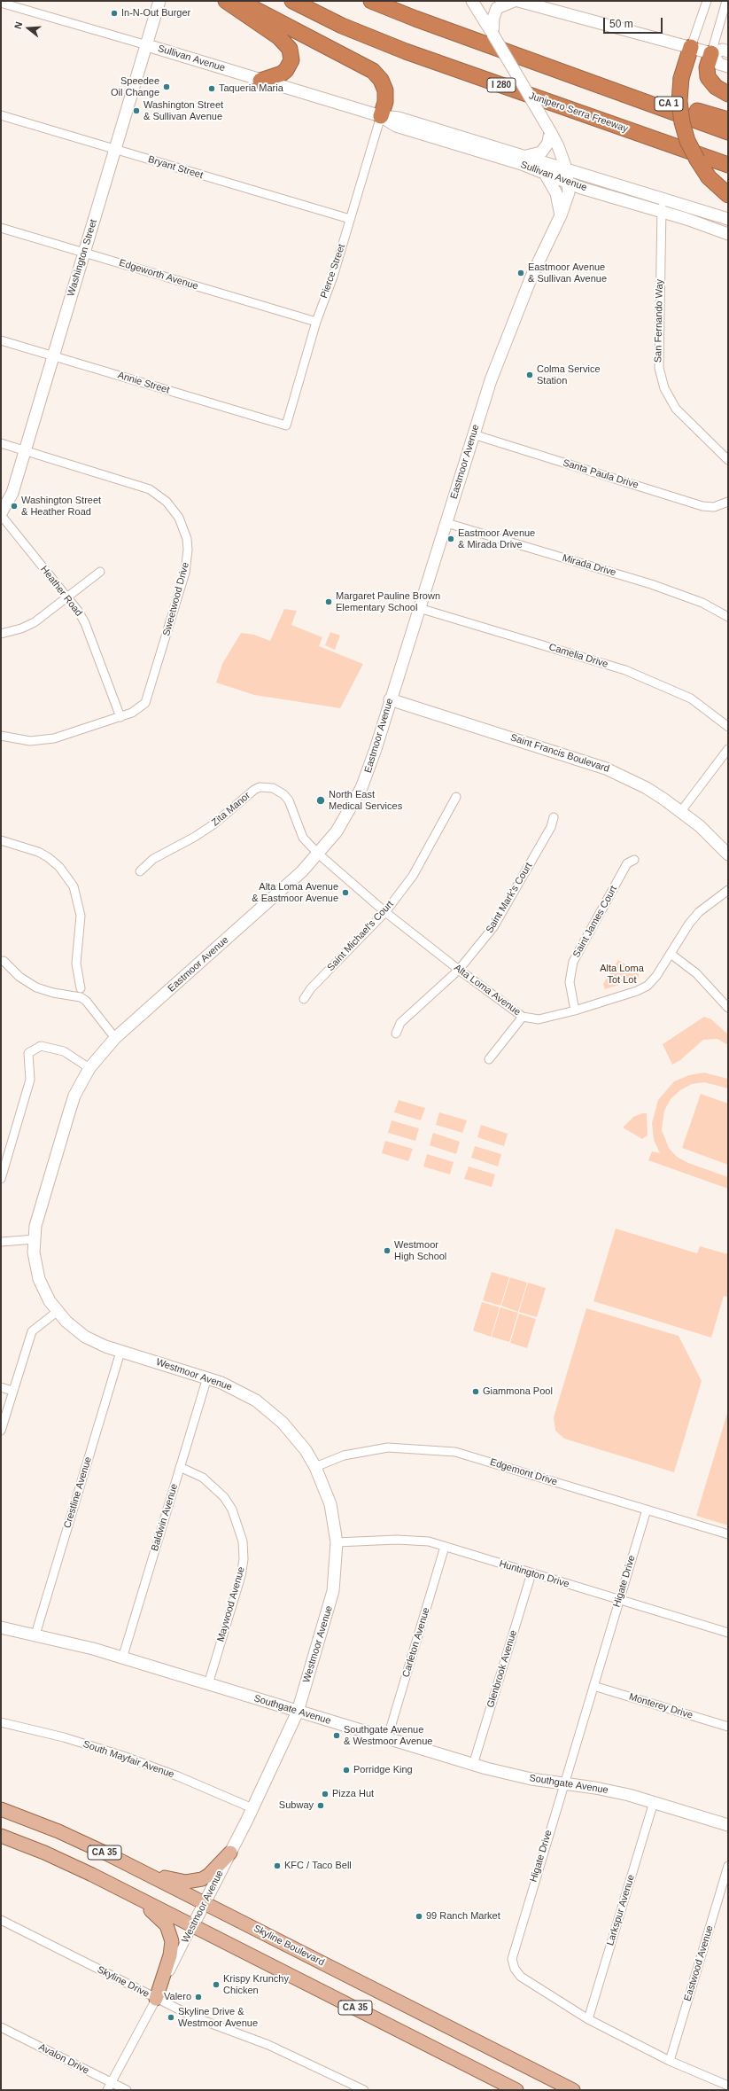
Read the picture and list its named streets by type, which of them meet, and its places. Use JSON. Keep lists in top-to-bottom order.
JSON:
{
  "streets": {
    "highway": ["I 280", "CA 1", "Junipero Serra Freeway"],
    "main road": ["CA 35", "Skyline Boulevard"],
    "street": [
      "Sullivan Avenue",
      "Bryant Street",
      "Washington Street",
      "Pierce Street",
      "Edgeworth Avenue",
      "San Fernando Way",
      "Annie Street",
      "Eastmoor Avenue",
      "Santa Paula Drive",
      "Mirada Drive",
      "Heather Road",
      "Sweetwood Drive",
      "Camelia Drive",
      "Saint Francis Boulevard",
      "Zita Manor",
      "Saint Mark's Court",
      "Saint James Court",
      "Saint Michael's Court",
      "Alta Loma Avenue",
      "Westmoor Avenue",
      "Edgemont Drive",
      "Crestline Avenue",
      "Baldwin Avenue",
      "Huntington Drive",
      "Higate Drive",
      "Maywood Avenue",
      "Carleton Avenue",
      "Glenbrook Avenue",
      "Monterey Drive",
      "Southgate Avenue",
      "South Mayfair Avenue",
      "Larkspur Avenue",
      "Eastwood Avenue",
      "Skyline Drive",
      "Avalon Drive"
    ]
  },
  "crossings": [
    ["Sullivan Avenue", "Washington Street"],
    ["Sullivan Avenue", "Pierce Street"],
    ["Sullivan Avenue", "San Fernando Way"],
    ["Sullivan Avenue", "Eastmoor Avenue"],
    ["Bryant Street", "Washington Street"],
    ["Bryant Street", "Pierce Street"],
    ["Washington Street", "Edgeworth Avenue"],
    ["Washington Street", "Annie Street"],
    ["Washington Street", "Heather Road"],
    ["Washington Street", "Sweetwood Drive"],
    ["Pierce Street", "Edgeworth Avenue"],
    ["Pierce Street", "Annie Street"],
    ["Eastmoor Avenue", "Santa Paula Drive"],
    ["Eastmoor Avenue", "Mirada Drive"],
    ["Eastmoor Avenue", "Camelia Drive"],
    ["Eastmoor Avenue", "Saint Francis Boulevard"],
    ["Eastmoor Avenue", "Zita Manor"],
    ["Eastmoor Avenue", "Alta Loma Avenue"],
    ["Eastmoor Avenue", "Westmoor Avenue"],
    ["Heather Road", "Sweetwood Drive"],
    ["Zita Manor", "Alta Loma Avenue"],
    ["Saint Mark's Court", "Alta Loma Avenue"],
    ["Saint James Court", "Alta Loma Avenue"],
    ["Saint Michael's Court", "Alta Loma Avenue"],
    ["Westmoor Avenue", "Edgemont Drive"],
    ["Westmoor Avenue", "Crestline Avenue"],
    ["Westmoor Avenue", "Baldwin Avenue"],
    ["Westmoor Avenue", "Huntington Drive"],
    ["Westmoor Avenue", "Southgate Avenue"],
    ["Westmoor Avenue", "South Mayfair Avenue"],
    ["Westmoor Avenue", "CA 35"],
    ["Westmoor Avenue", "Skyline Boulevard"],
    ["Westmoor Avenue", "Skyline Drive"],
    ["Westmoor Avenue", "Avalon Drive"],
    ["Edgemont Drive", "Higate Drive"],
    ["Crestline Avenue", "Southgate Avenue"],
    ["Baldwin Avenue", "Maywood Avenue"],
    ["Baldwin Avenue", "Southgate Avenue"],
    ["Huntington Drive", "Higate Drive"],
    ["Huntington Drive", "Carleton Avenue"],
    ["Huntington Drive", "Glenbrook Avenue"],
    ["Higate Drive", "Monterey Drive"],
    ["Higate Drive", "Southgate Avenue"],
    ["Higate Drive", "Larkspur Avenue"],
    ["Higate Drive", "Eastwood Avenue"],
    ["Maywood Avenue", "Southgate Avenue"],
    ["Carleton Avenue", "Southgate Avenue"],
    ["Glenbrook Avenue", "Southgate Avenue"],
    ["Southgate Avenue", "Larkspur Avenue"]
  ],
  "parks": ["Alta Loma Tot Lot"],
  "places": [
    "In-N-Out Burger",
    "Speedee Oil Change",
    "Taqueria Maria",
    "Washington Street & Sullivan Avenue",
    "Eastmoor Avenue & Sullivan Avenue",
    "Colma Service Station",
    "Washington Street & Heather Road",
    "Eastmoor Avenue & Mirada Drive",
    "Margaret Pauline Brown Elementary School",
    "North East Medical Services",
    "Alta Loma Avenue & Eastmoor Avenue",
    "Westmoor High School",
    "Giammona Pool",
    "Southgate Avenue & Westmoor Avenue",
    "Porridge King",
    "Pizza Hut",
    "Subway",
    "KFC / Taco Bell",
    "99 Ranch Market",
    "Krispy Krunchy Chicken",
    "Valero",
    "Skyline Drive & Westmoor Avenue"
  ],
  "scale_bar": "50 m",
  "north": "left"
}
